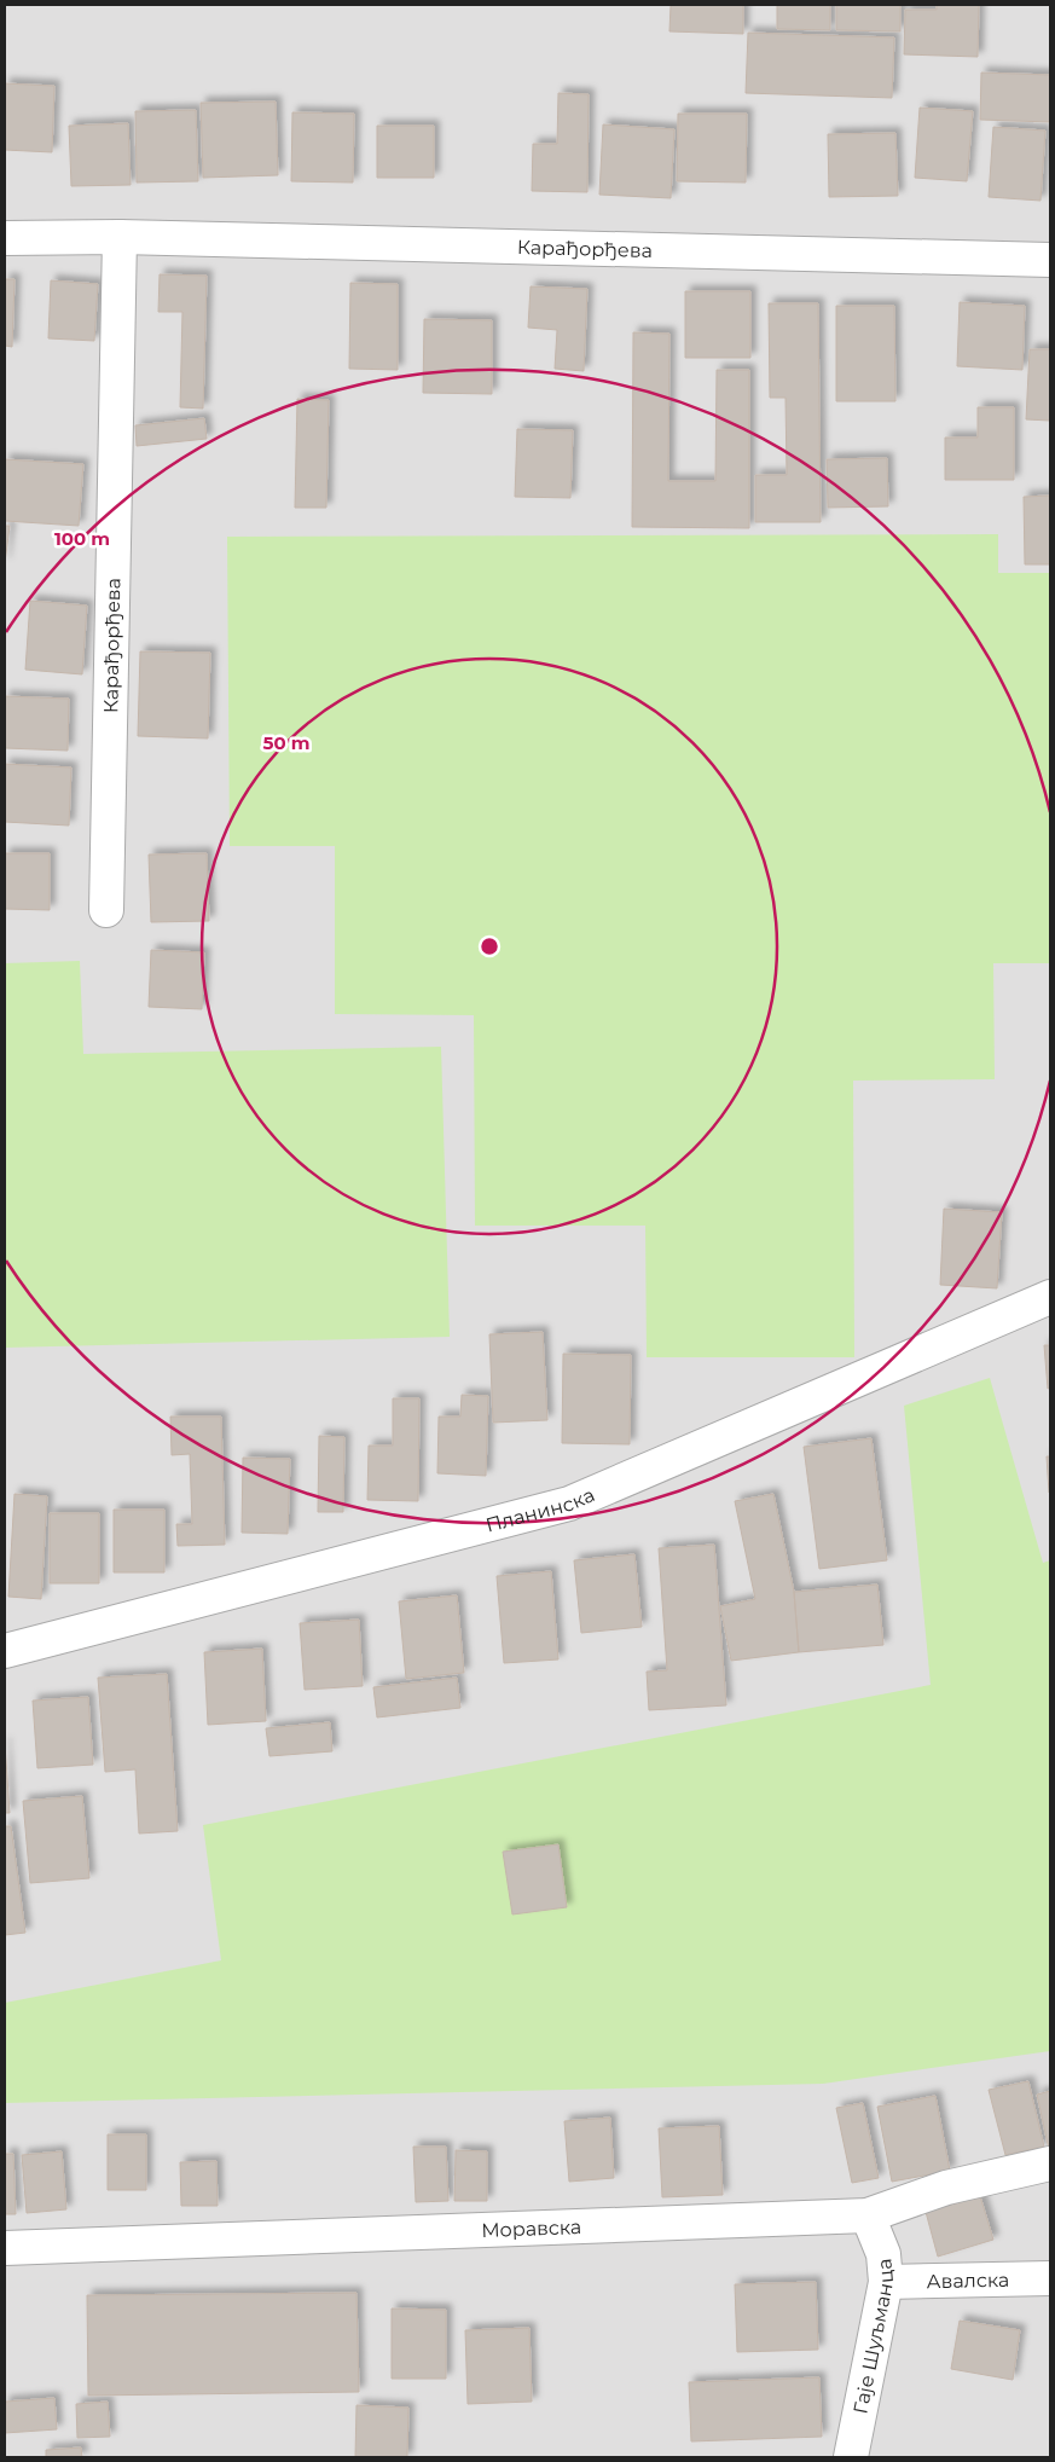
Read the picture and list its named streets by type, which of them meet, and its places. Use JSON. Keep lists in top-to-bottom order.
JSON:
{
  "streets": {
    "street": [
      "Карађорђева",
      "Планинска",
      "Моравска",
      "Авалска",
      "Гаје Шуљманца"
    ]
  },
  "crossings": [
    ["Моравска", "Гаје Шуљманца"],
    ["Авалска", "Гаје Шуљманца"]
  ],
  "rings": ["100 m", "50 m"]
}
